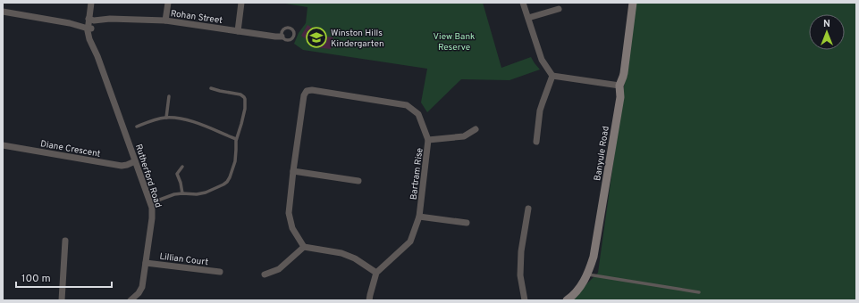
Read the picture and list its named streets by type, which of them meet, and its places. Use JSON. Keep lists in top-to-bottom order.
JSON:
{
  "streets": {
    "street": [
      "Rohan Street",
      "Diane Crescent",
      "Banyule Road",
      "Bartram Rise",
      "Rutherford Road",
      "Lillian Court"
    ]
  },
  "crossings": [
    ["Rohan Street", "Rutherford Road"],
    ["Diane Crescent", "Rutherford Road"],
    ["Rutherford Road", "Lillian Court"]
  ],
  "parks": ["View Bank Reserve"],
  "places": {
    "school or university": ["Winston Hills Kindergarten"]
  },
  "scale_bar": "100 m",
  "north": "top"
}
